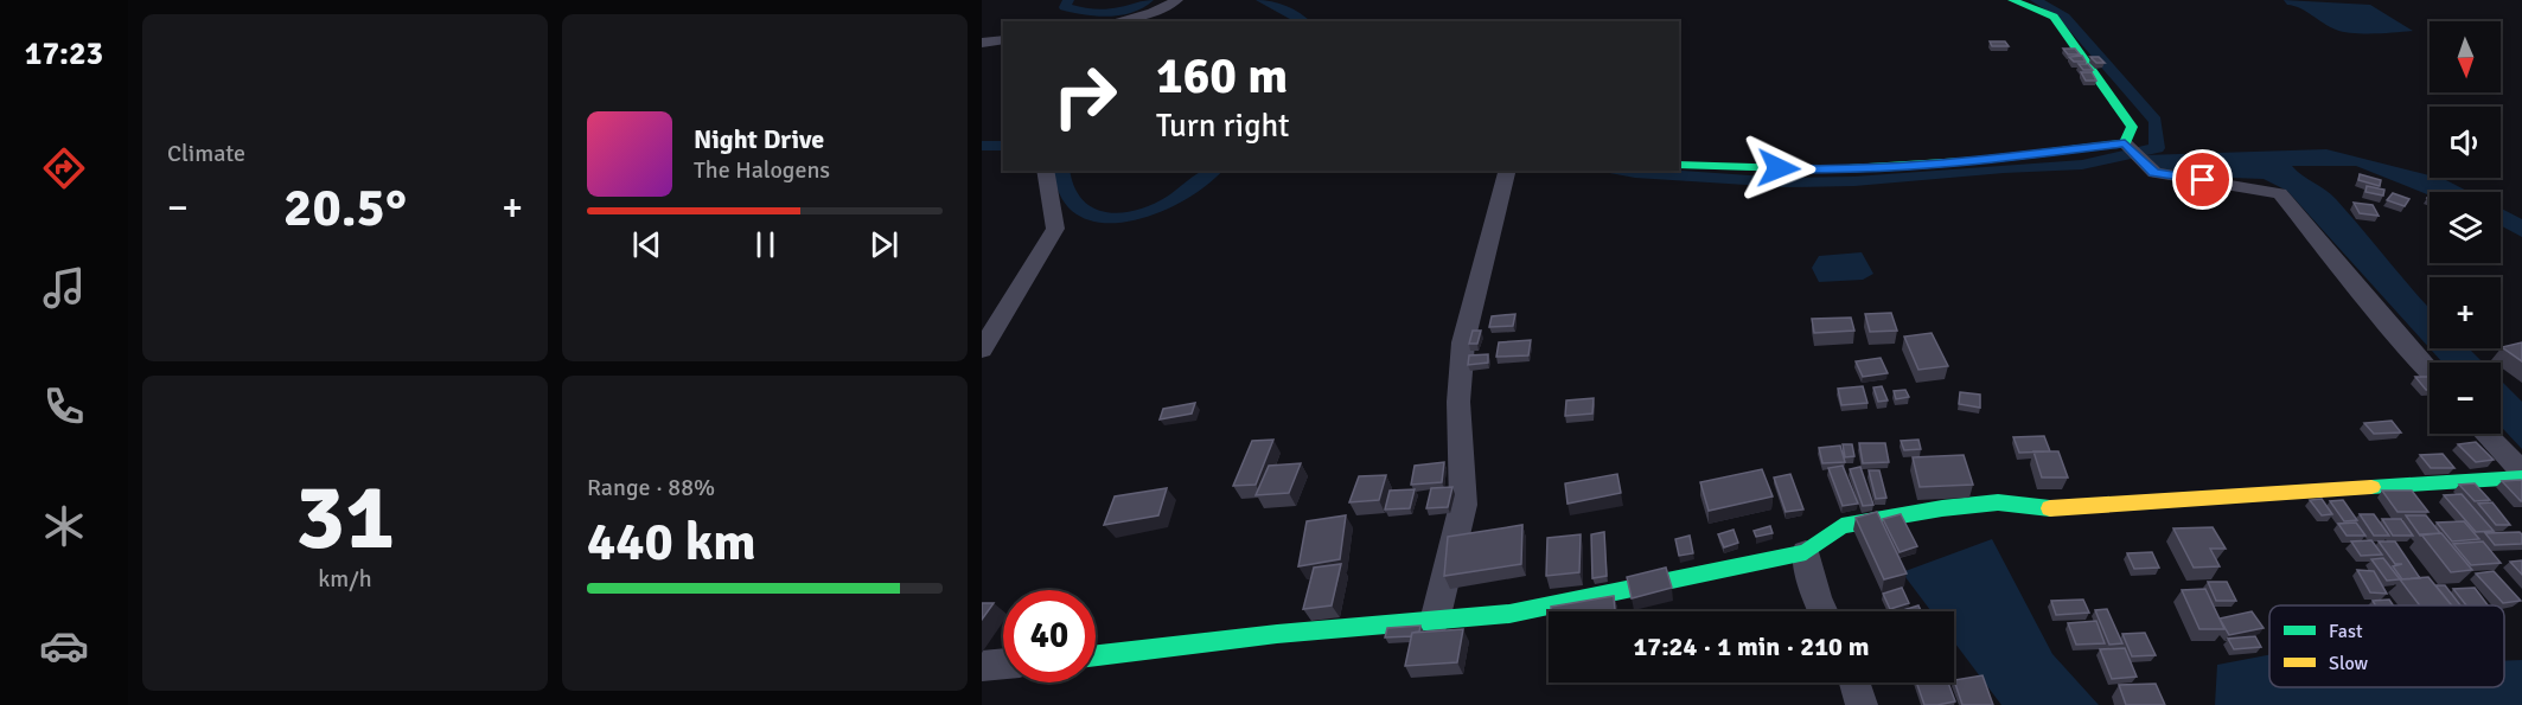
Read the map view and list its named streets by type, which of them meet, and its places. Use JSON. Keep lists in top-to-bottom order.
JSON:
{
  "legend": ["Fast", "Slow"],
  "north": "bottom",
  "page": {
    "tabs": "17:23",
    "tile": [
      "Climate",
      ["31", "km/h"],
      ["Range · 88%", "440 km"]
    ],
    "map_buttons": ["+", "−"],
    "turn": ["160 m", "Turn right"],
    "song": ["Night Drive", "The Halogens"],
    "heat": ["−", "20.5°", "+"],
    "limit": "40",
    "trip": "17:24 · 1 min · 210 m"
  }
}
